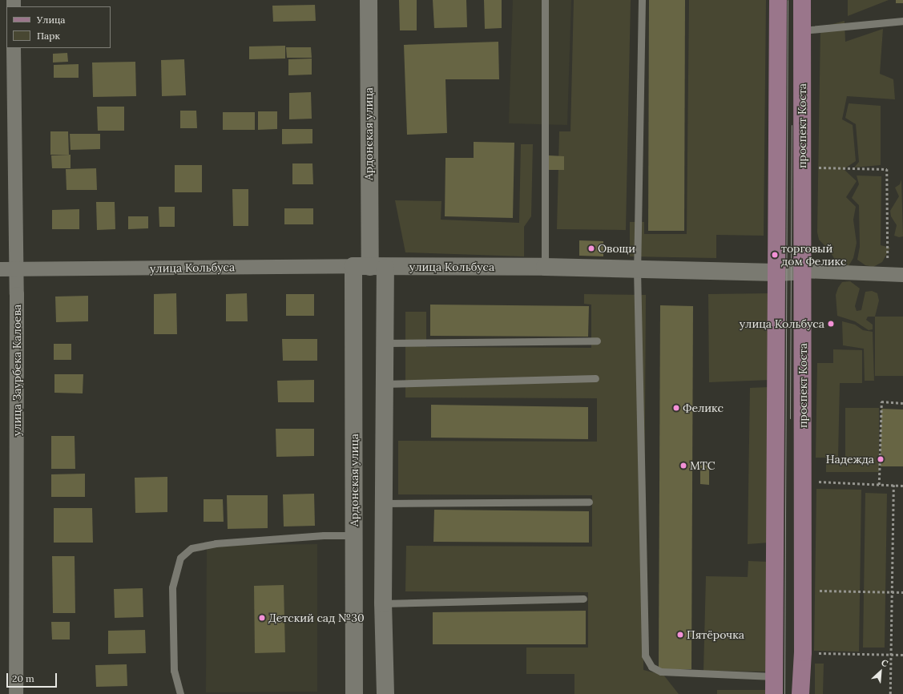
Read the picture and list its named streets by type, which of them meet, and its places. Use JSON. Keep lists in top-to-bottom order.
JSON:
{
  "streets": {
    "main road": ["проспект Коста"],
    "street": ["Ардонская улица", "улица Кольбуса", "улица Заурбека Калоева"]
  },
  "crossings": [
    ["проспект Коста", "улица Кольбуса"],
    ["Ардонская улица", "улица Кольбуса"],
    ["улица Кольбуса", "улица Заурбека Калоева"]
  ],
  "places": [
    "Овощи",
    "торговый дом Феликс",
    "улица Кольбуса",
    "Феликс",
    "Надежда",
    "МТС",
    "Детский сад №30",
    "Пятёрочка"
  ],
  "legend": ["Улица", "Парк"],
  "scale_bar": "20 m",
  "north": "top right"
}
